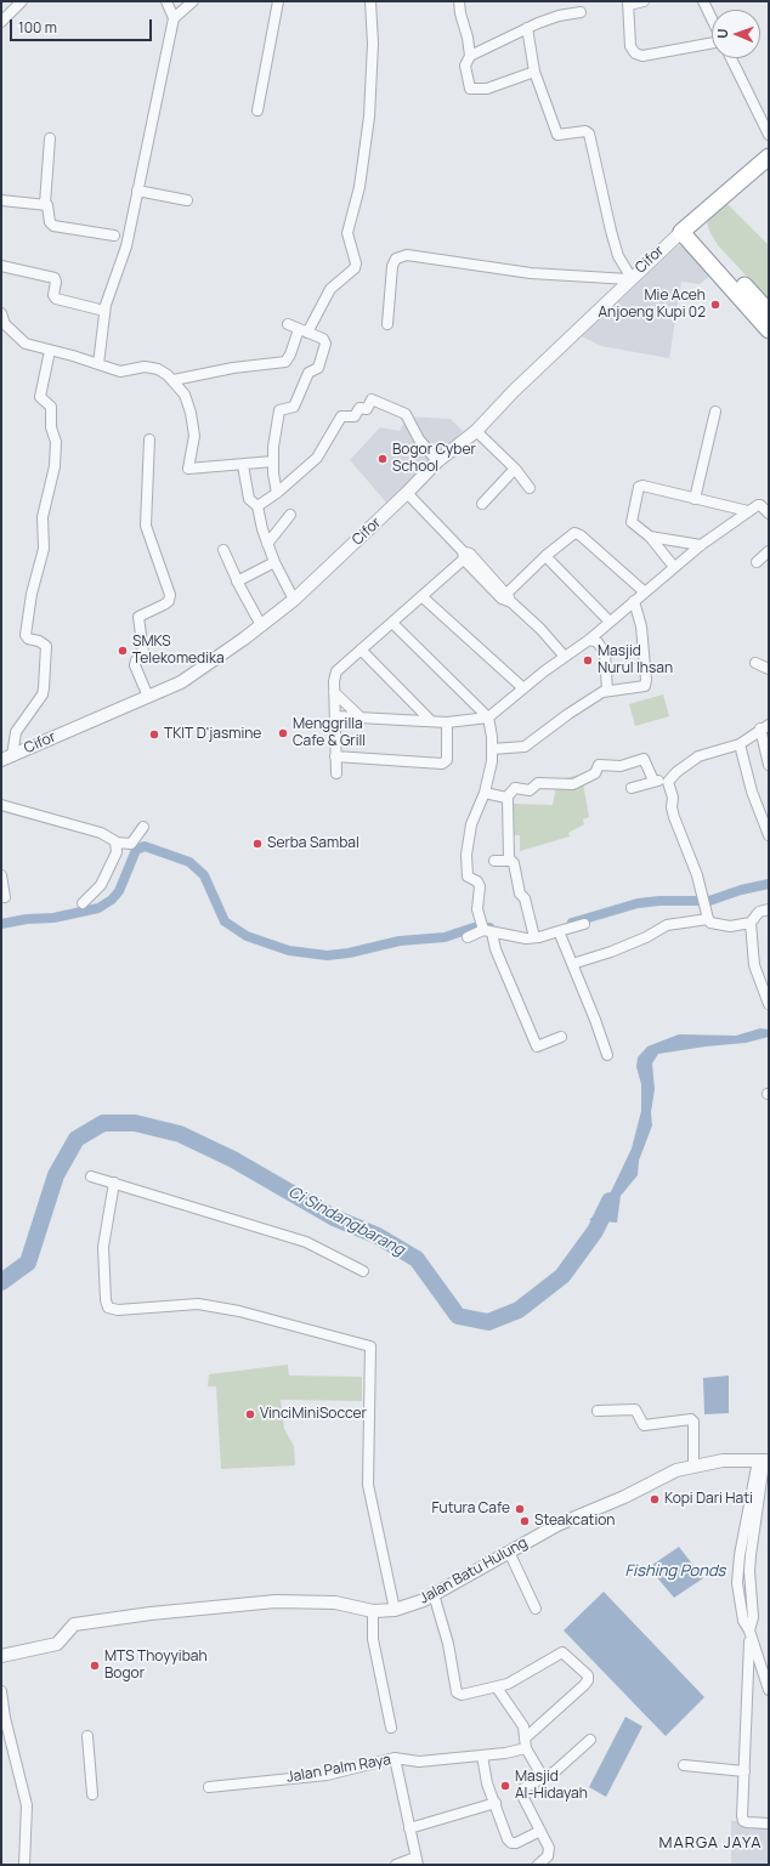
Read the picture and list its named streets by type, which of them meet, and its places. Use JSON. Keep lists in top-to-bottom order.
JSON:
{
  "streets": {
    "street": ["Cifor", "Jalan Batu Hulung", "Jalan Palm Raya"]
  },
  "crossings": [
    ["Jalan Batu Hulung", "Jalan Palm Raya"]
  ],
  "districts": ["MARGA JAYA"],
  "water": ["Ci Sindangbarang", "Fishing Ponds"],
  "places": [
    "Mie Aceh Anjoeng Kupi 02",
    "Bogor Cyber School",
    "SMKS Telekomedika",
    "Masjid Nurul Ihsan",
    "Menggrilla Cafe & Grill",
    "TKIT D'jasmine",
    "Serba Sambal",
    "VinciMiniSoccer",
    "Kopi Dari Hati",
    "Futura Cafe",
    "Steakcation",
    "MTS Thoyyibah Bogor",
    "Masjid Al-Hidayah"
  ],
  "scale_bar": "100 m",
  "north": "left"
}
